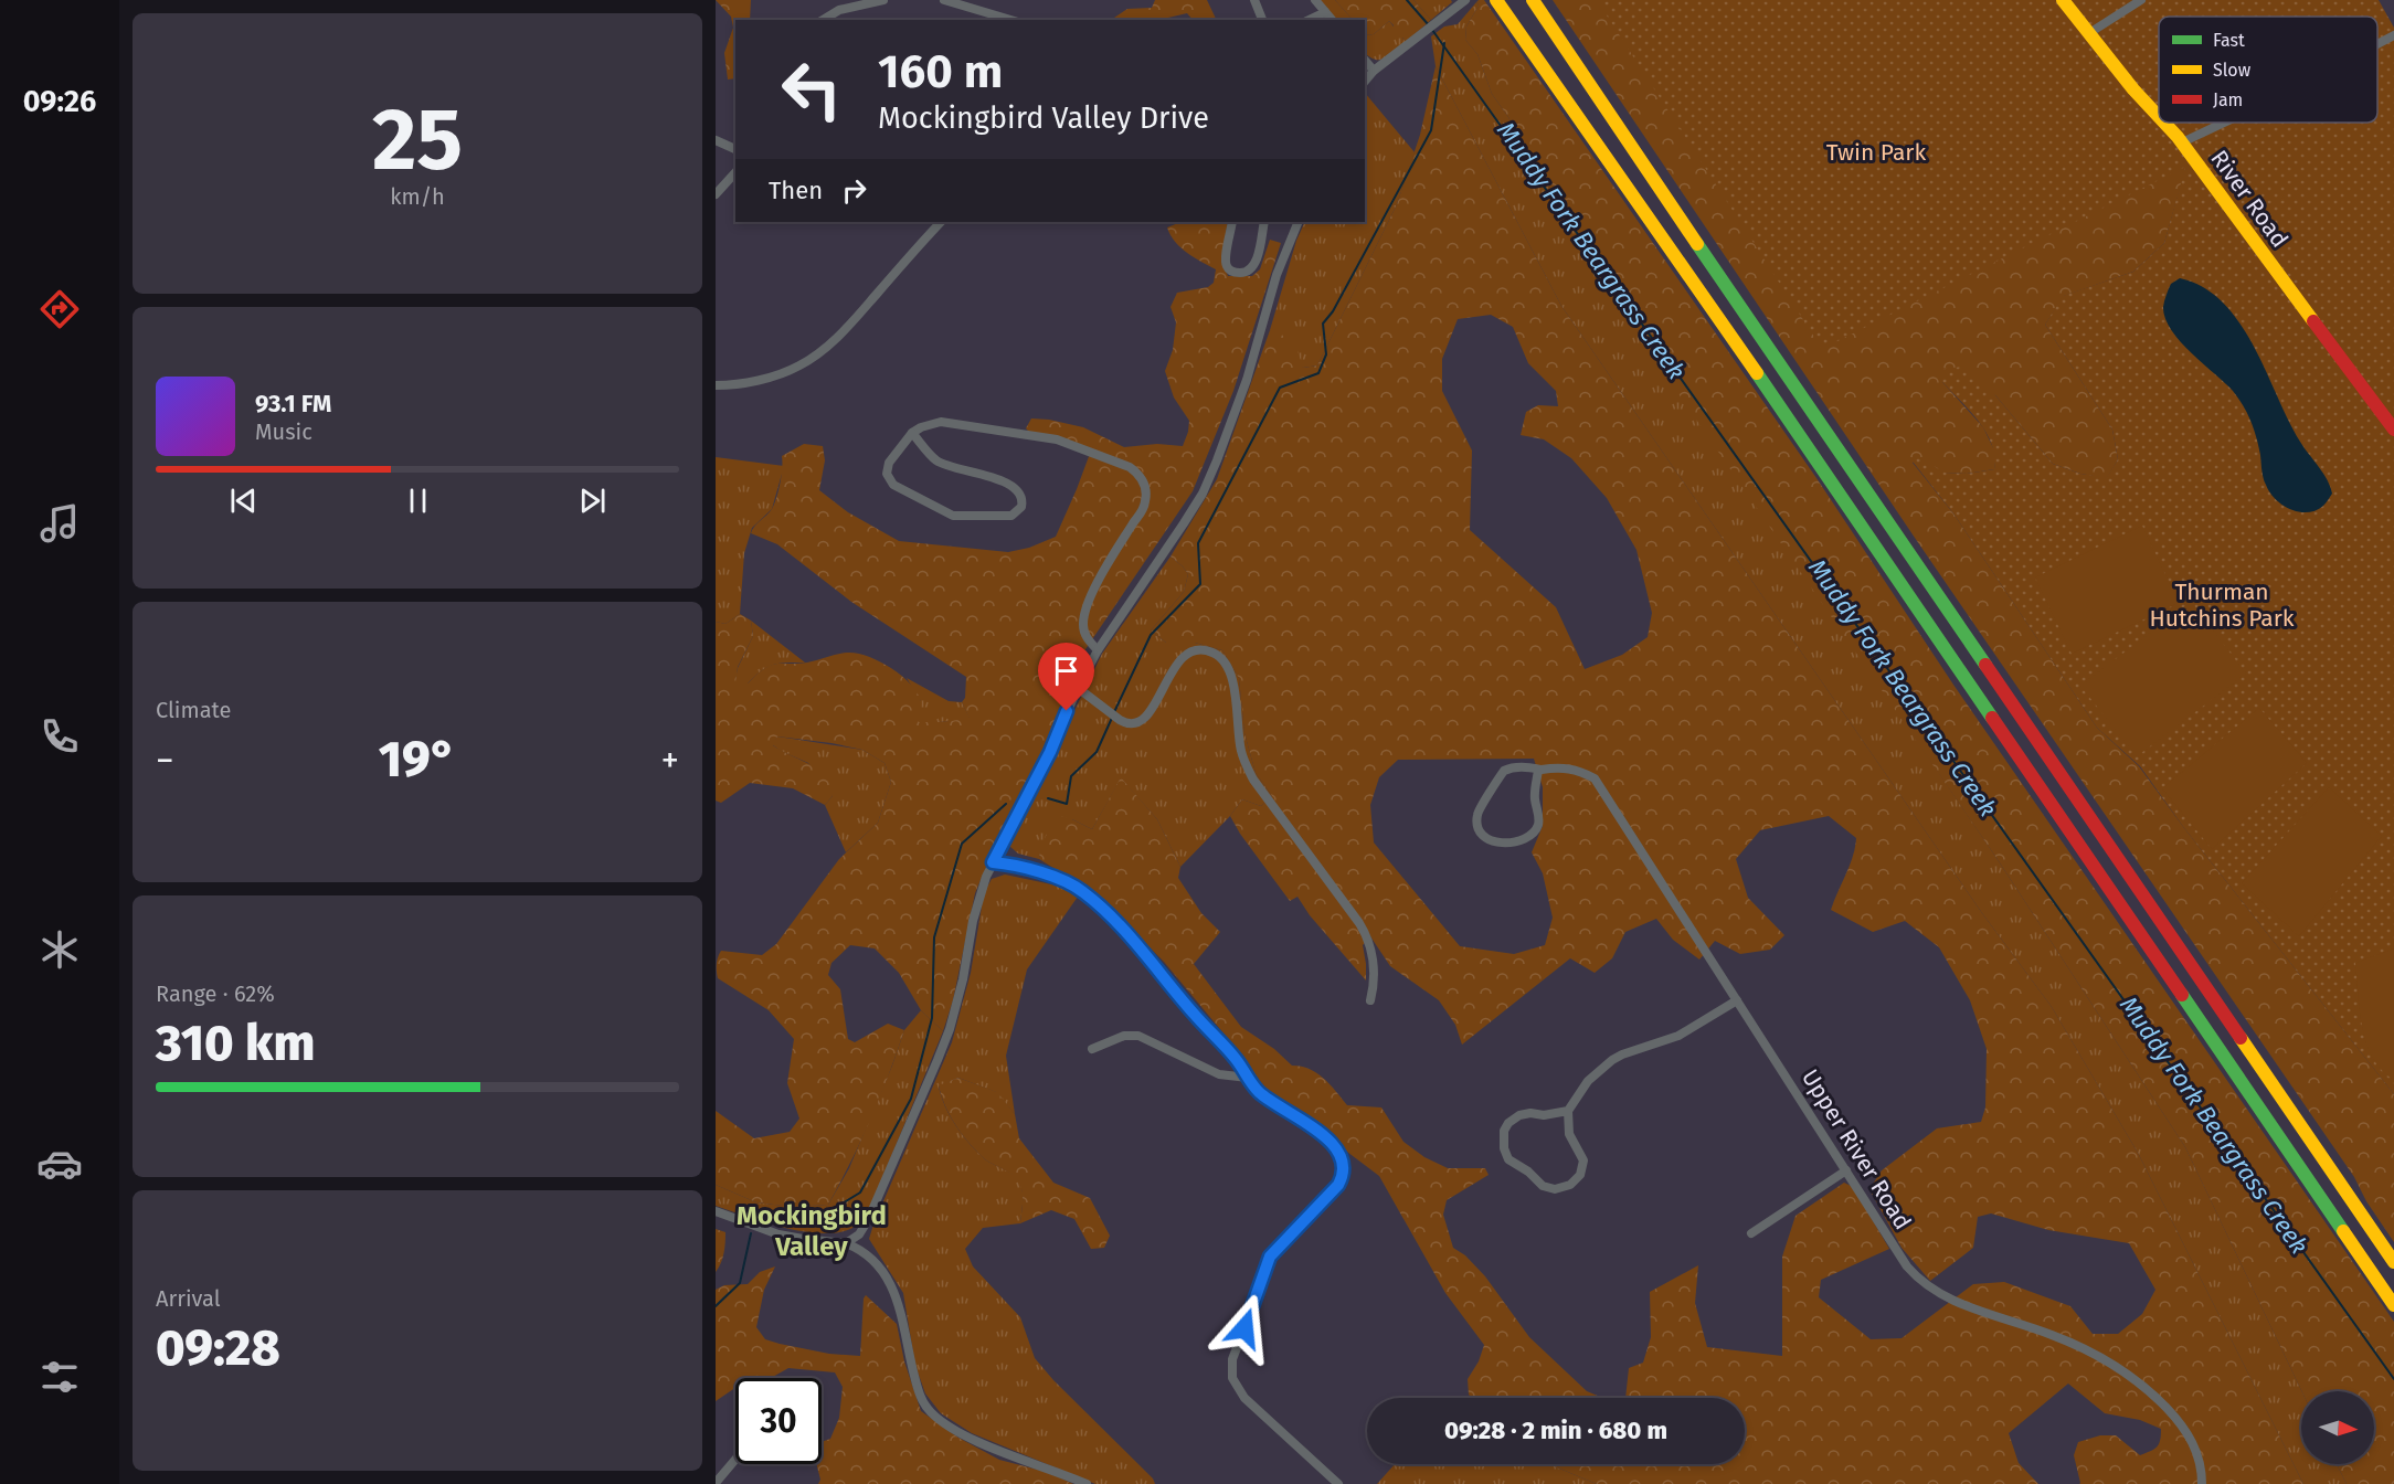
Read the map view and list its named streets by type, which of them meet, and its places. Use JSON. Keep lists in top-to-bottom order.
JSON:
{
  "streets": {
    "main road": ["River Road"],
    "street": ["Upper River Road"]
  },
  "districts": ["Mockingbird Valley"],
  "water": ["Muddy Fork Beargrass Creek"],
  "parks": ["Twin Park", "Thurman Hutchins Park"],
  "legend": ["Fast", "Slow", "Jam"],
  "north": "right",
  "page": {
    "tabs": "09:26",
    "tile": [
      ["25", "km/h"],
      "Climate",
      ["Range · 62%", "310 km"],
      ["Arrival", "09:28"]
    ],
    "turn": ["160 m", "Mockingbird Valley Drive"],
    "then": "Then",
    "song": ["93.1 FM", "Music"],
    "heat": ["−", "19°", "+"],
    "limit": "30",
    "trip": "09:28 · 2 min · 680 m"
  }
}
